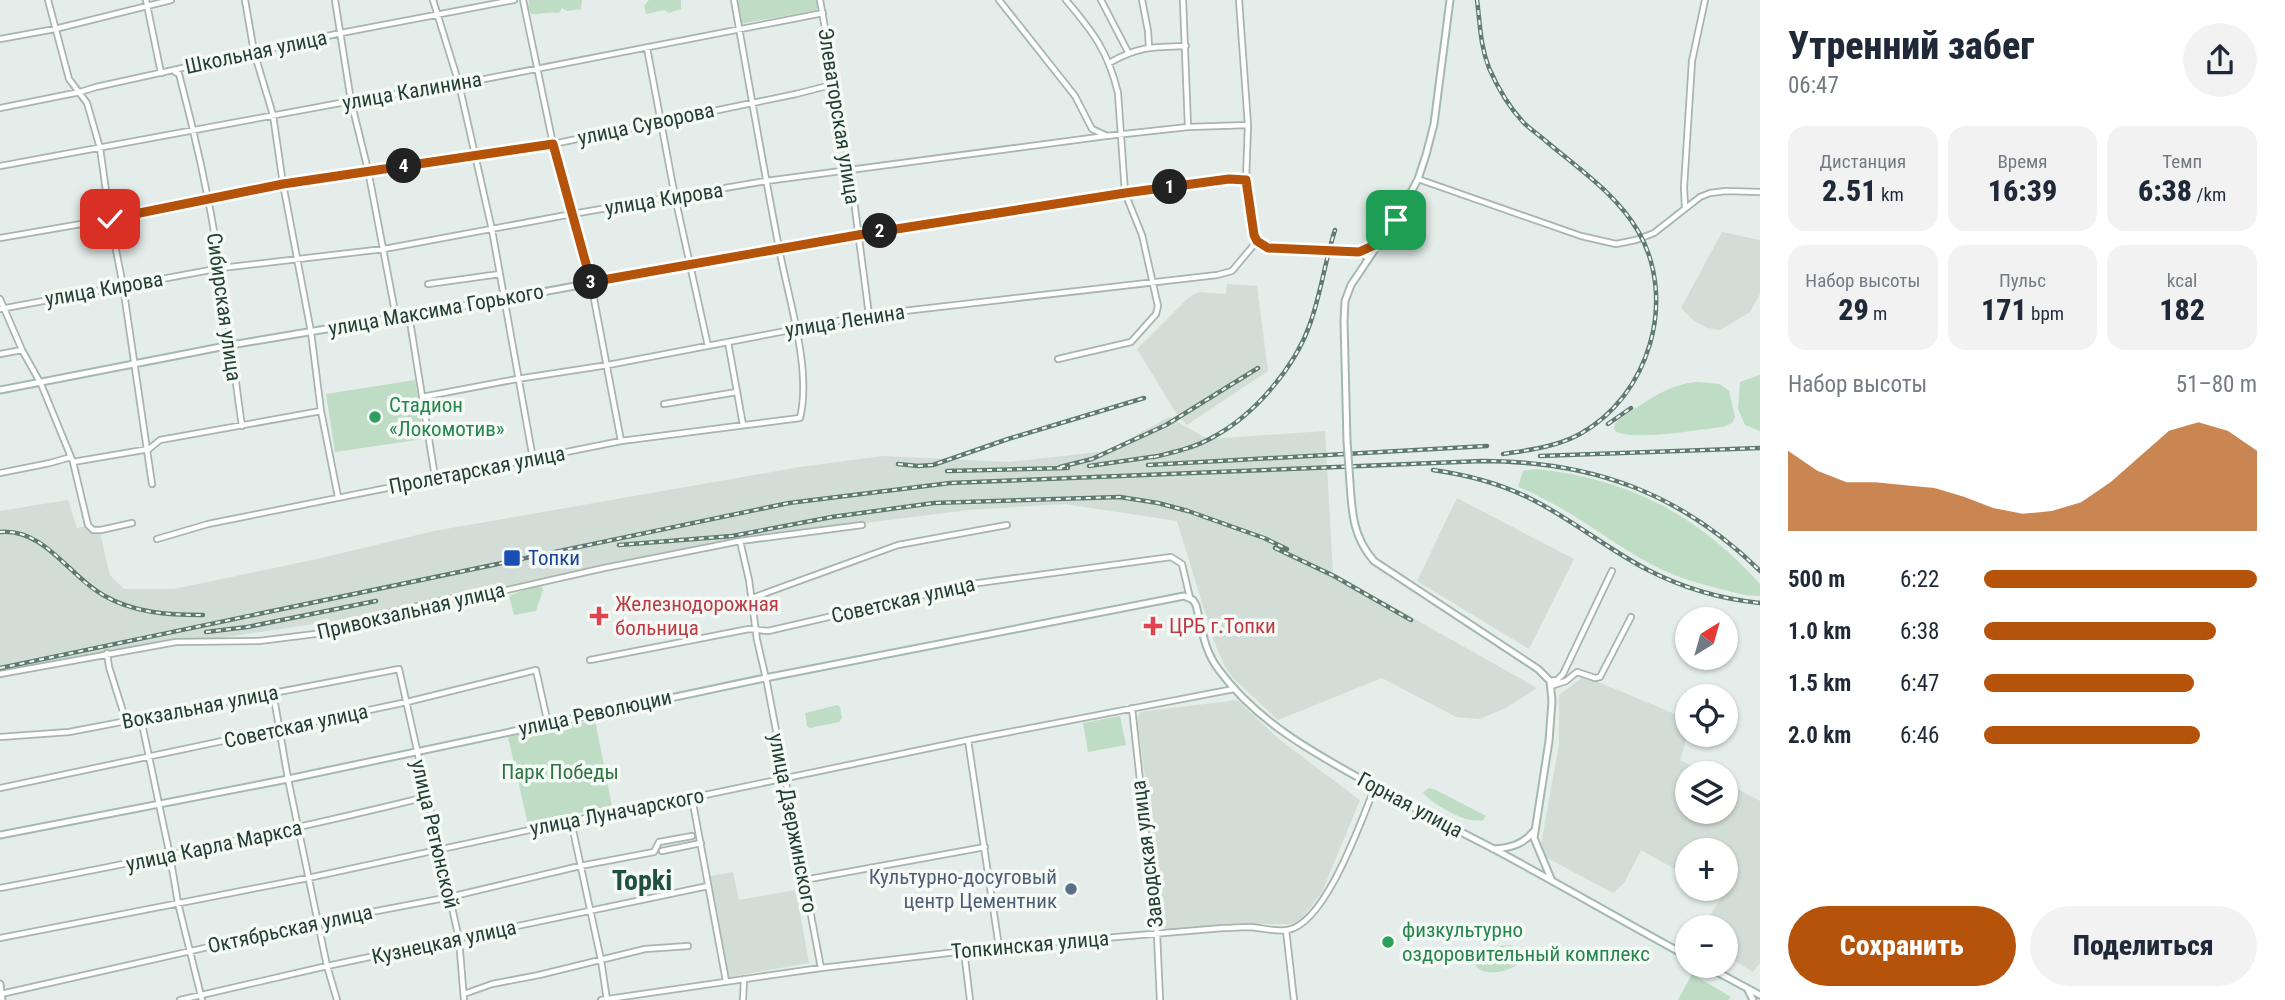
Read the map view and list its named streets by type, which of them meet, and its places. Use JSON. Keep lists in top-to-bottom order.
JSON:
{
  "streets": {
    "street": [
      "Школьная улица",
      "улица Калинина",
      "Элеваторская улица",
      "улица Суворова",
      "улица Кирова",
      "Сибирская улица",
      "улица Максима Горького",
      "улица Ленина",
      "Пролетарская улица",
      "Советская улица",
      "Привокзальная улица",
      "Вокзальная улица",
      "улица Революции",
      "Горная улица",
      "улица Луначарского",
      "улица Дзержинского",
      "улица Ретюнской",
      "улица Карла Маркса",
      "Заводская улица",
      "Октябрьская улица",
      "Кузнецкая улица",
      "Топкинская улица"
    ]
  },
  "crossings": [
    ["Школьная улица", "Сибирская улица"],
    ["улица Калинина", "Элеваторская улица"],
    ["улица Калинина", "Сибирская улица"],
    ["Элеваторская улица", "улица Суворова"],
    ["Элеваторская улица", "улица Кирова"],
    ["Элеваторская улица", "улица Максима Горького"],
    ["Элеваторская улица", "улица Ленина"],
    ["улица Суворова", "Сибирская улица"],
    ["улица Кирова", "Сибирская улица"],
    ["Сибирская улица", "улица Максима Горького"],
    ["улица Ленина", "Пролетарская улица"],
    ["Советская улица", "улица Революции"],
    ["Советская улица", "Горная улица"],
    ["Советская улица", "улица Дзержинского"],
    ["Советская улица", "улица Ретюнской"],
    ["Привокзальная улица", "улица Дзержинского"],
    ["Вокзальная улица", "улица Ретюнской"],
    ["улица Революции", "Горная улица"],
    ["улица Революции", "улица Дзержинского"],
    ["улица Революции", "улица Ретюнской"],
    ["Горная улица", "улица Луначарского"],
    ["улица Луначарского", "улица Дзержинского"],
    ["улица Луначарского", "улица Ретюнской"],
    ["улица Луначарского", "Заводская улица"],
    ["улица Дзержинского", "Топкинская улица"],
    ["улица Ретюнской", "улица Карла Маркса"],
    ["улица Ретюнской", "Октябрьская улица"],
    ["улица Ретюнской", "Кузнецкая улица"],
    ["Заводская улица", "Топкинская улица"]
  ],
  "districts": ["Topki"],
  "parks": ["Парк Победы"],
  "places": {
    "other": ["Стадион «Локомотив»", "Культурно-досуговый центр Цементник", "физкультурно оздоровительный комплекс"],
    "transit": ["Топки"],
    "health": ["Железнодорожная больница", "ЦРБ г.Топки"]
  },
  "north": "top right",
  "page": {
    "heading": ["Утренний забег", "06:47"],
    "stats": [
      ["Дистанция", "2.51 km"],
      ["Время", "16:39"],
      ["Темп", "6:38 /km"],
      ["Набор высоты", "29 m"],
      ["Пульс", "171 bpm"],
      ["kcal", "182"]
    ],
    "pins": [
      "4",
      "1",
      "2",
      "3"
    ],
    "chart": ["Набор высоты", "51–80 m"],
    "list": [
      {
        "name": "500 m",
        "note": "6:22"
      },
      {
        "name": "1.0 km",
        "note": "6:38"
      },
      {
        "name": "1.5 km",
        "note": "6:47"
      },
      {
        "name": "2.0 km",
        "note": "6:46"
      }
    ],
    "map_buttons": ["+", "−"],
    "buttons": ["Сохранить", "Поделиться"]
  }
}
